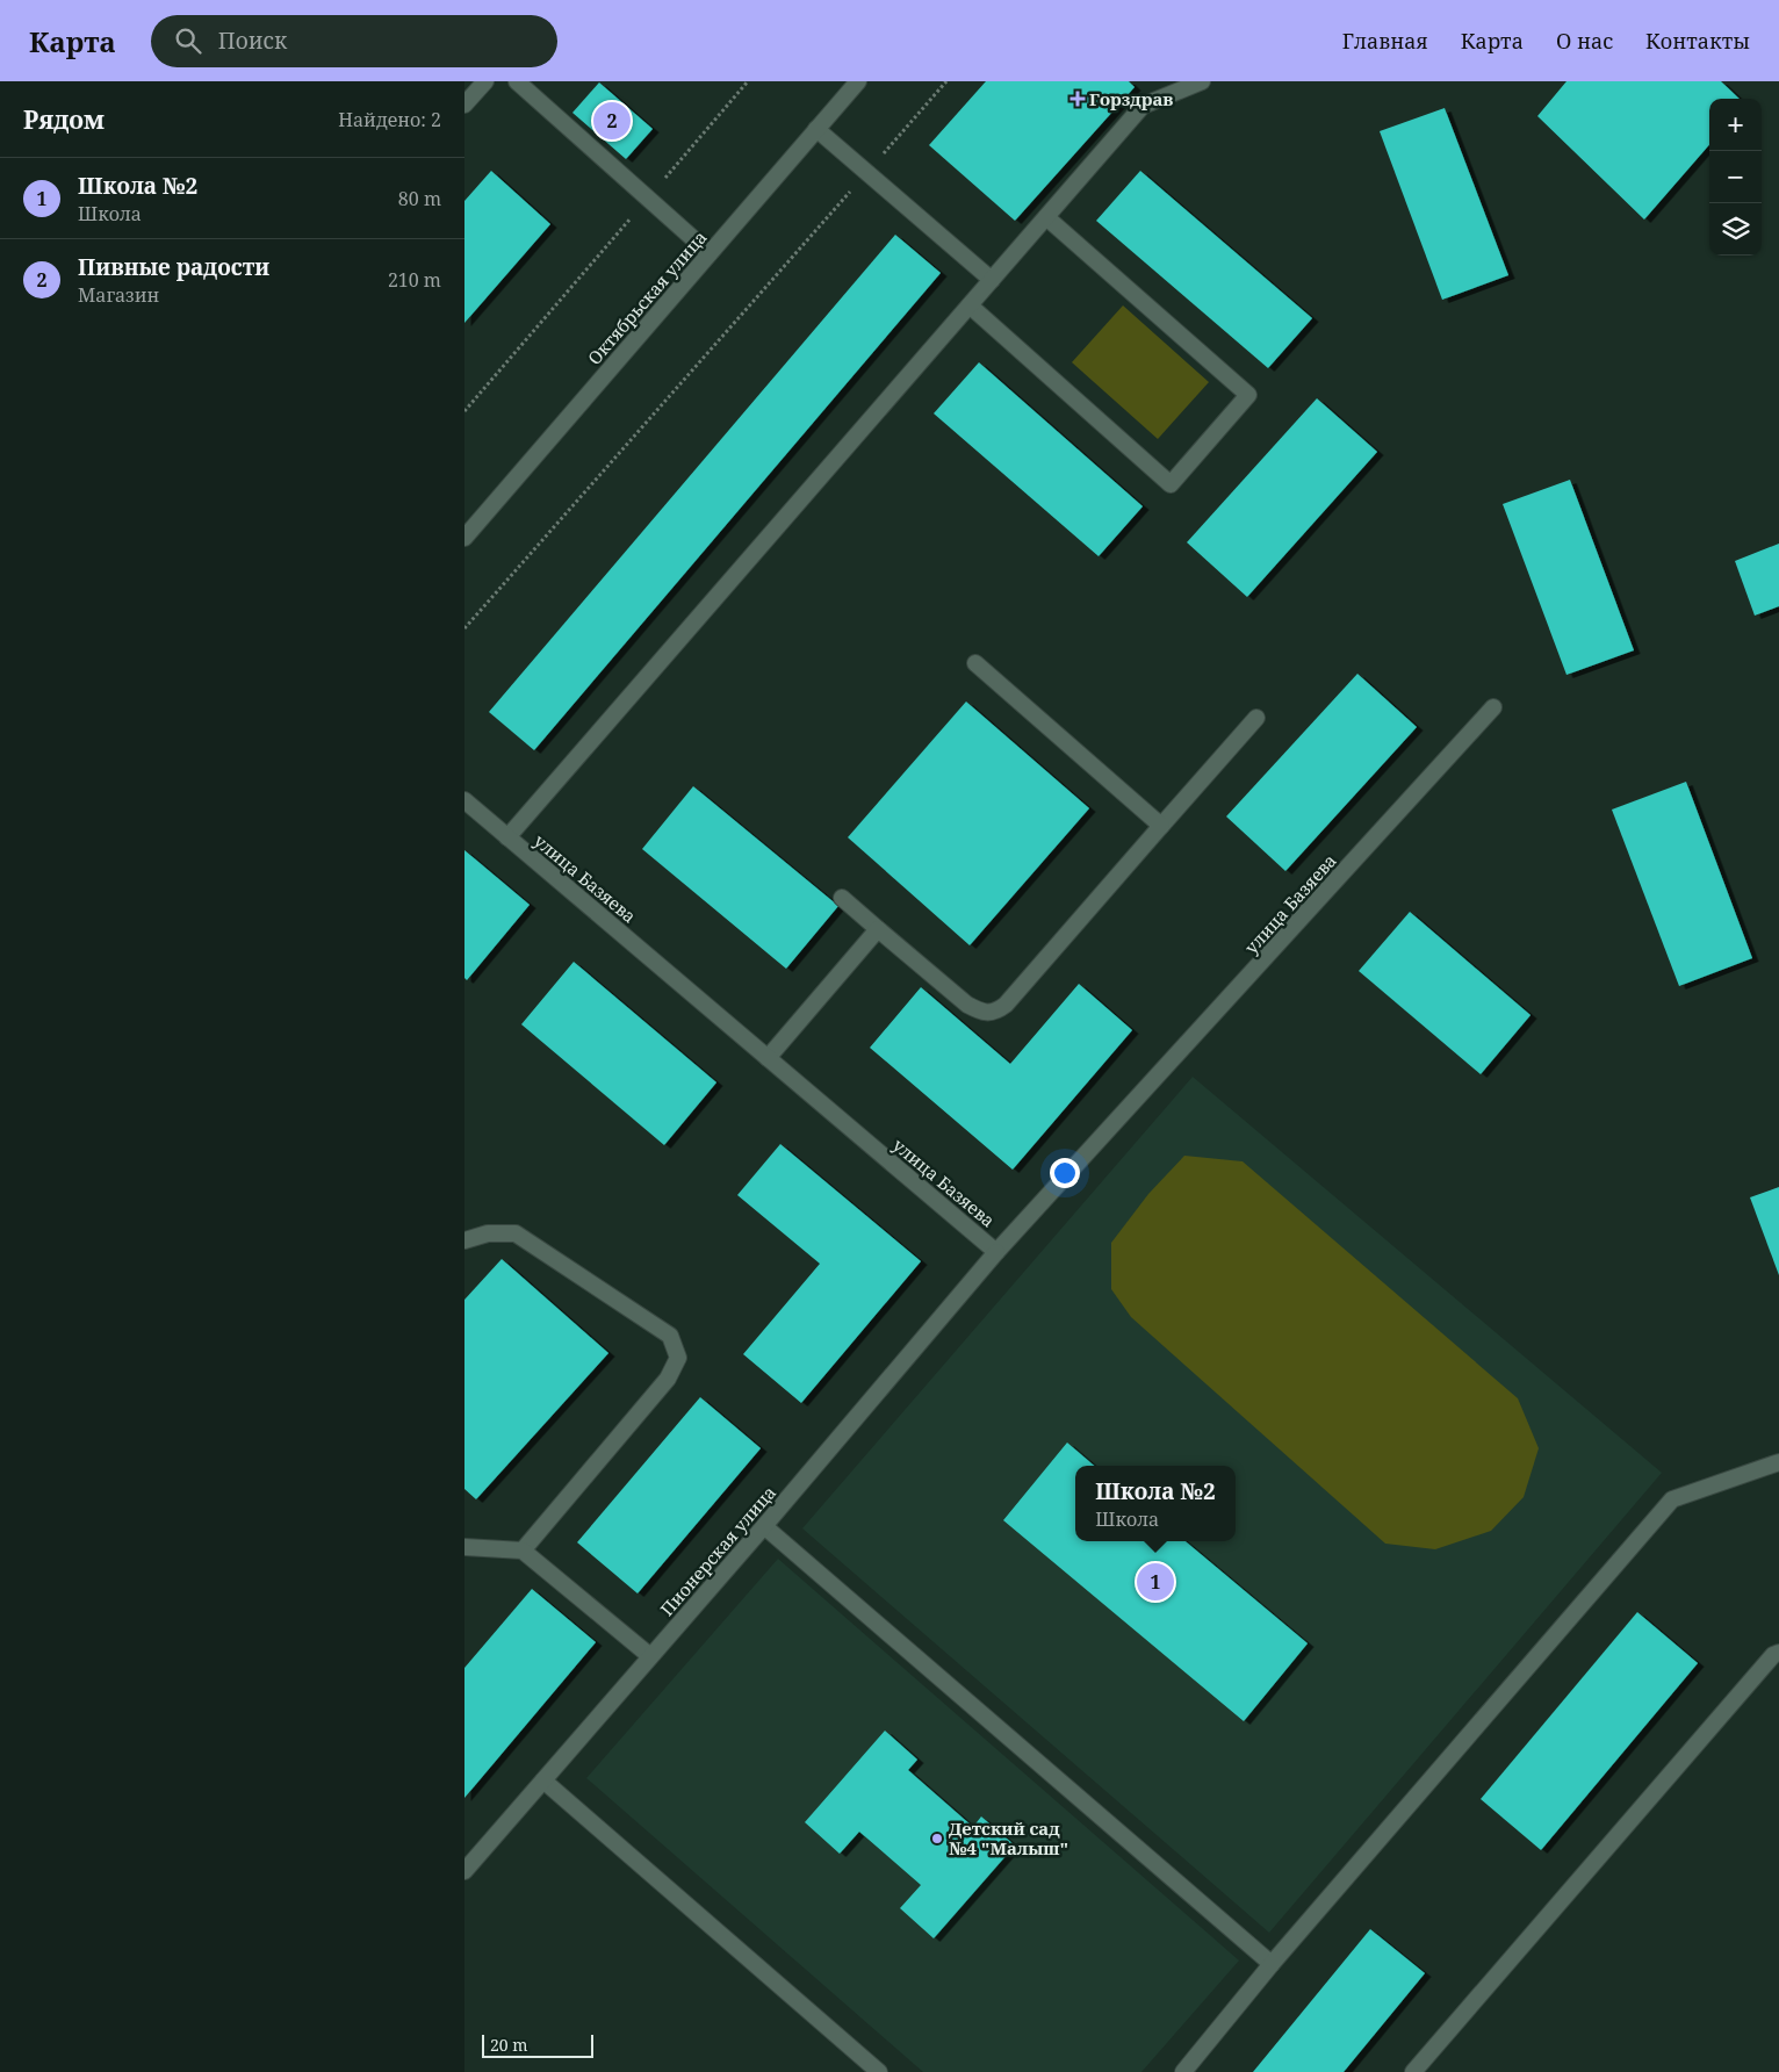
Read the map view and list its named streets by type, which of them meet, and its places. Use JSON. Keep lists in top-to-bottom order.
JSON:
{
  "streets": {
    "street": ["Октябрьская улица", "улица Базяева", "Пионерская улица"]
  },
  "crossings": [
    ["улица Базяева", "Пионерская улица"]
  ],
  "places": {
    "health": ["Горздрав"],
    "other": ["Детский сад №4 \"Малыш\""]
  },
  "scale_bar": "20 m",
  "page": {
    "header": "Карта",
    "search": "Поиск",
    "nav": [
      "Главная",
      "Карта",
      "О нас",
      "Контакты"
    ],
    "heading": ["Рядом", "Найдено: 2"],
    "map_buttons": ["+", "−"],
    "pins": ["2", "1"],
    "list": [
      {
        "mark": "1",
        "name": "Школа №2",
        "note": "Школа",
        "value": "80 m"
      },
      {
        "mark": "2",
        "name": "Пивные радости",
        "note": "Магазин",
        "value": "210 m"
      }
    ],
    "popup": ["Школа №2", "Школа"],
    "scale": "20 m"
  }
}
